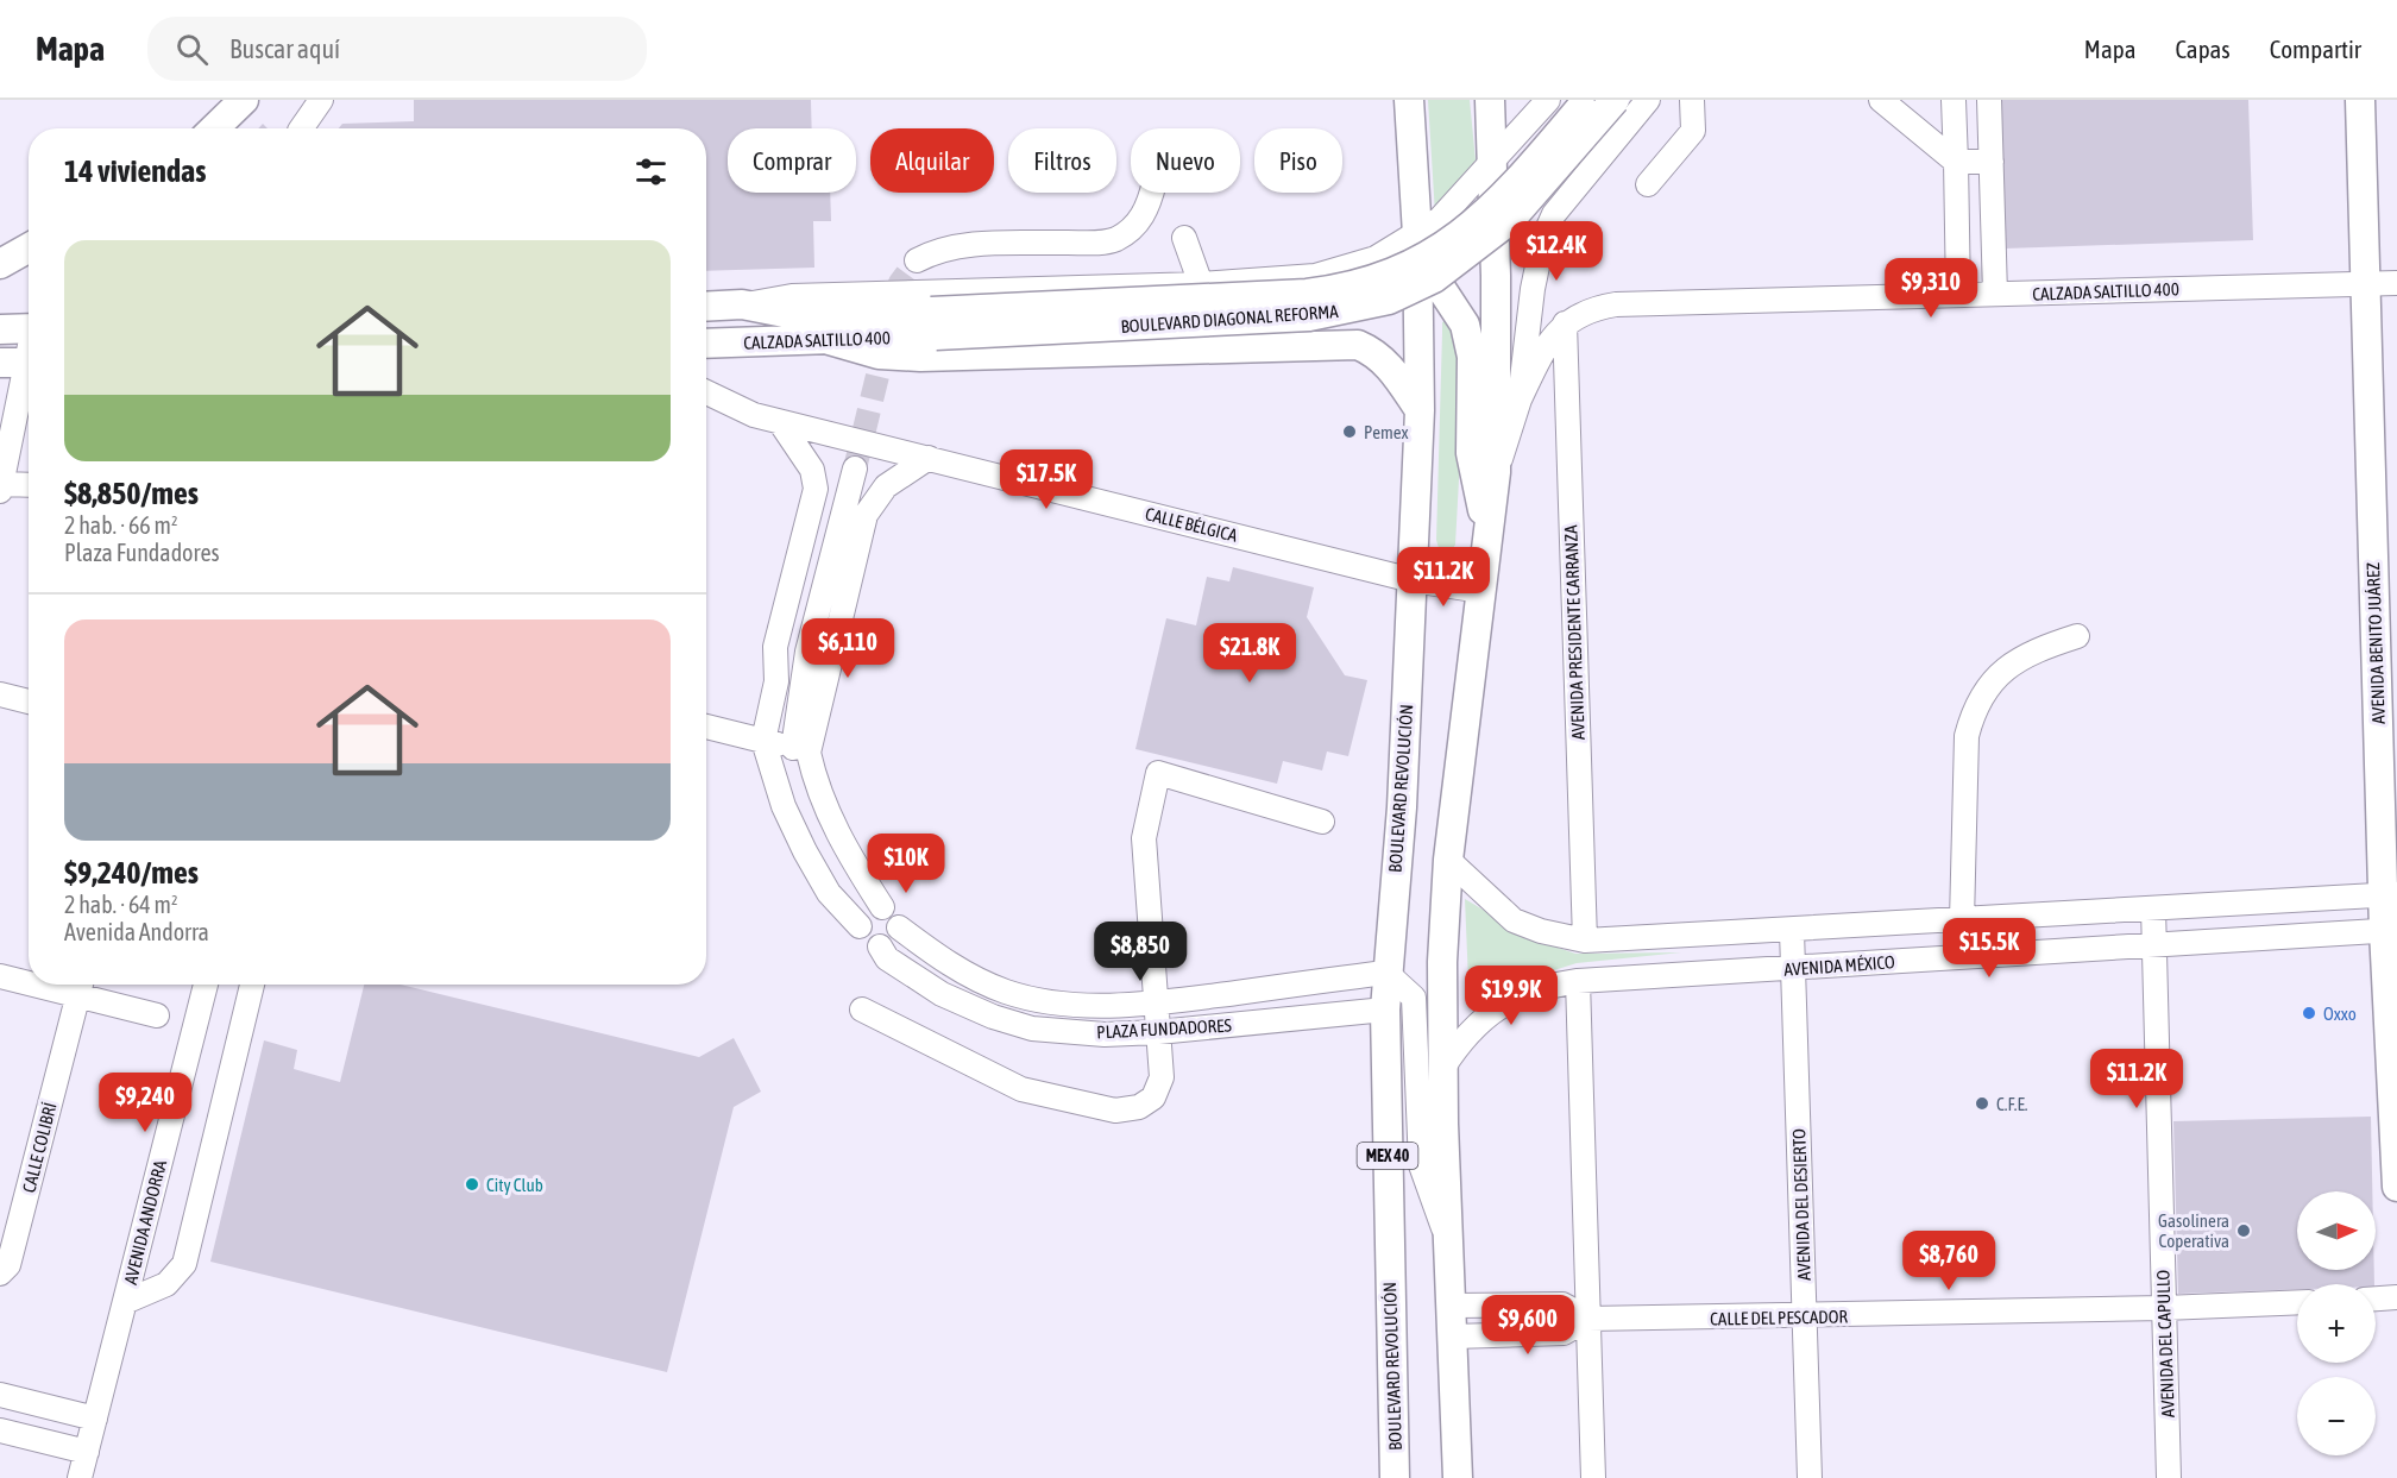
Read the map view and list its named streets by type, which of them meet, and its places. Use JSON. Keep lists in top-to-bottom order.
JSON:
{
  "streets": {
    "main road": [
      "CALZADA SALTILLO 400",
      "BOULEVARD DIAGONAL REFORMA",
      "AVENIDA BENITO JUÁREZ",
      "BOULEVARD REVOLUCIÓN",
      "MEX 40"
    ],
    "street": [
      "CALLE BÉLGICA",
      "AVENIDA PRESIDENTE CARRANZA",
      "AVENIDA MÉXICO",
      "PLAZA FUNDADORES",
      "CALLE COLIBRÍ",
      "AVENIDA DEL DESIERTO",
      "AVENIDA ANDORRA",
      "CALLE DEL PESCADOR",
      "AVENIDA DEL CAPULLO"
    ]
  },
  "crossings": [
    ["CALZADA SALTILLO 400", "BOULEVARD DIAGONAL REFORMA"],
    ["CALZADA SALTILLO 400", "AVENIDA PRESIDENTE CARRANZA"],
    ["CALZADA SALTILLO 400", "AVENIDA BENITO JUÁREZ"],
    ["CALLE BÉLGICA", "BOULEVARD REVOLUCIÓN"],
    ["CALLE BÉLGICA", "MEX 40"],
    ["AVENIDA PRESIDENTE CARRANZA", "AVENIDA MÉXICO"],
    ["AVENIDA BENITO JUÁREZ", "AVENIDA MÉXICO"],
    ["BOULEVARD REVOLUCIÓN", "PLAZA FUNDADORES"],
    ["AVENIDA MÉXICO", "MEX 40"],
    ["AVENIDA MÉXICO", "AVENIDA DEL DESIERTO"],
    ["AVENIDA MÉXICO", "AVENIDA DEL CAPULLO"],
    ["AVENIDA DEL DESIERTO", "CALLE DEL PESCADOR"],
    ["CALLE DEL PESCADOR", "AVENIDA DEL CAPULLO"]
  ],
  "places": [
    "Pemex",
    "Oxxo",
    "C.F.E.",
    "City Club",
    "Gasolinera Coperativa"
  ],
  "north": "right",
  "page": {
    "header": "Mapa",
    "search": "Buscar aquí",
    "nav": ["Mapa", "Capas", "Compartir"],
    "chip": [
      "Comprar",
      "Alquilar",
      "Filtros",
      "Nuevo",
      "Piso"
    ],
    "heading": "14 viviendas",
    "list": [
      {
        "name": "$8,850/mes",
        "note": "2 hab. · 66 m² · Plaza Fundadores"
      },
      {
        "name": "$9,240/mes",
        "note": "2 hab. · 64 m² · Avenida Andorra"
      }
    ],
    "price": [
      "$12.4K",
      "$9,310",
      "$17.5K",
      "$11.2K",
      "$6,110",
      "$21.8K",
      "$10K",
      "$15.5K",
      "$8,850",
      "$19.9K",
      "$11.2K",
      "$9,240",
      "$8,760",
      "$9,600"
    ],
    "map_buttons": ["+", "−"]
  }
}
